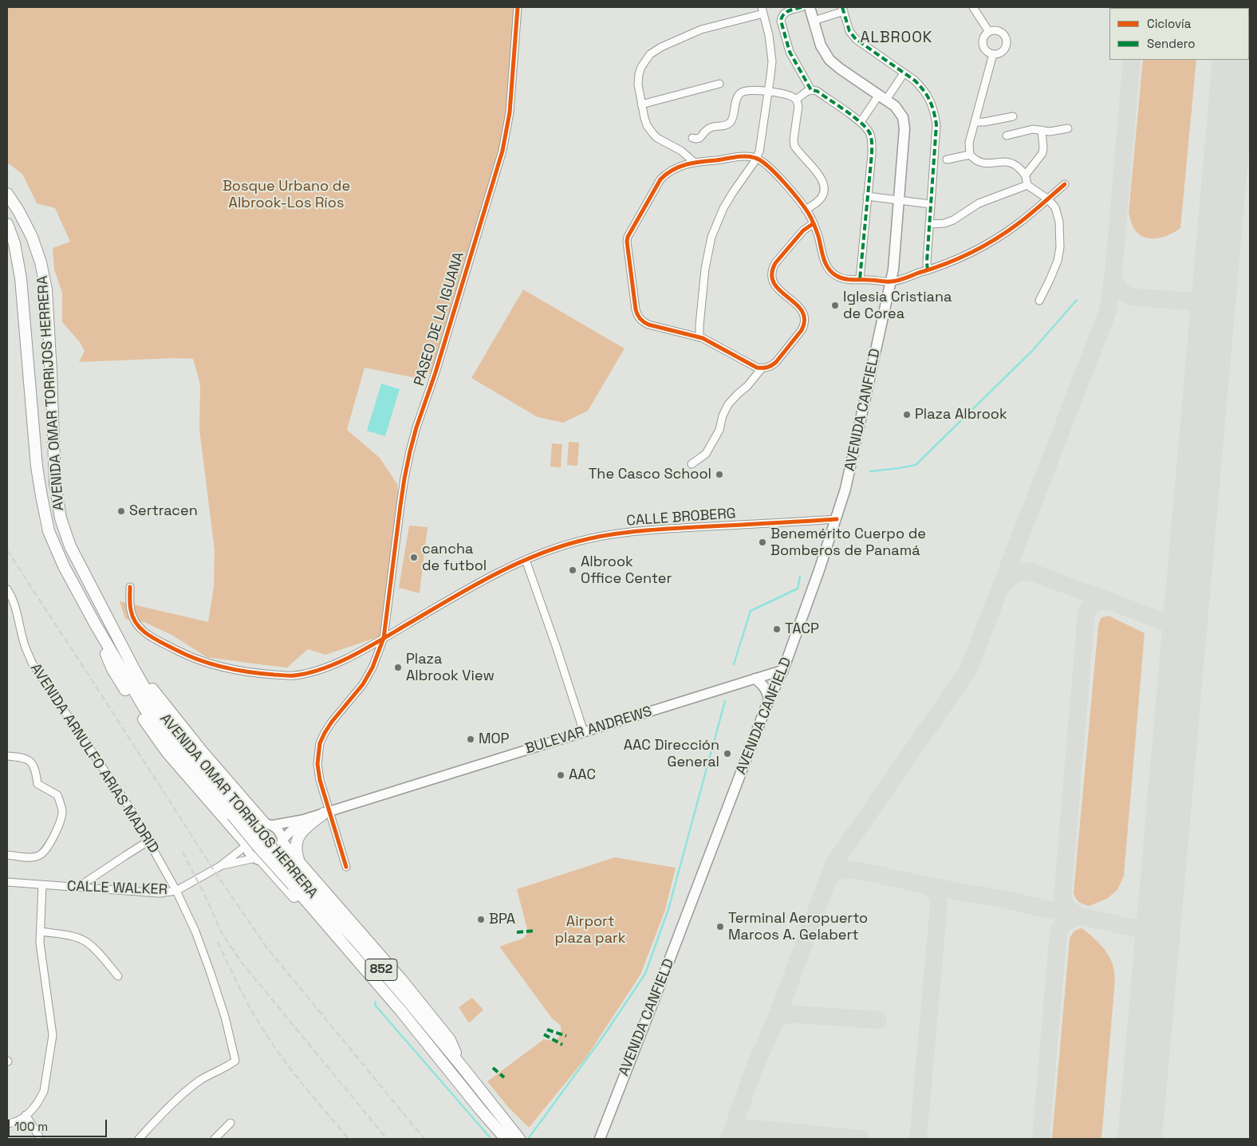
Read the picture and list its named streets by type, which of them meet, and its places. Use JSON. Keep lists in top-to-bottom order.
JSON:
{
  "streets": {
    "main road": ["AVENIDA OMAR TORRIJOS HERRERA", "AVENIDA CANFIELD", "852"],
    "street": [
      "PASEO DE LA IGUANA",
      "CALLE BROBERG",
      "BULEVAR ANDREWS",
      "AVENIDA ARNULFO ARIAS MADRID",
      "CALLE WALKER"
    ]
  },
  "crossings": [
    ["PASEO DE LA IGUANA", "CALLE BROBERG"],
    ["PASEO DE LA IGUANA", "BULEVAR ANDREWS"],
    ["AVENIDA CANFIELD", "CALLE BROBERG"],
    ["AVENIDA CANFIELD", "BULEVAR ANDREWS"],
    ["BULEVAR ANDREWS", "CALLE WALKER"],
    ["AVENIDA ARNULFO ARIAS MADRID", "CALLE WALKER"]
  ],
  "districts": ["ALBROOK"],
  "parks": ["Bosque Urbano de Albrook-Los Ríos", "Airport plaza park"],
  "places": [
    "Iglesia Cristiana de Corea",
    "Plaza Albrook",
    "The Casco School",
    "Sertracen",
    "Benemérito Cuerpo de Bomberos de Panamá",
    "cancha de futbol",
    "Albrook Office Center",
    "TACP",
    "Plaza Albrook View",
    "MOP",
    "AAC Dirección General",
    "AAC",
    "BPA",
    "Terminal Aeropuerto Marcos A. Gelabert"
  ],
  "legend": ["Ciclovía", "Sendero"],
  "scale_bar": "100 m"
}
